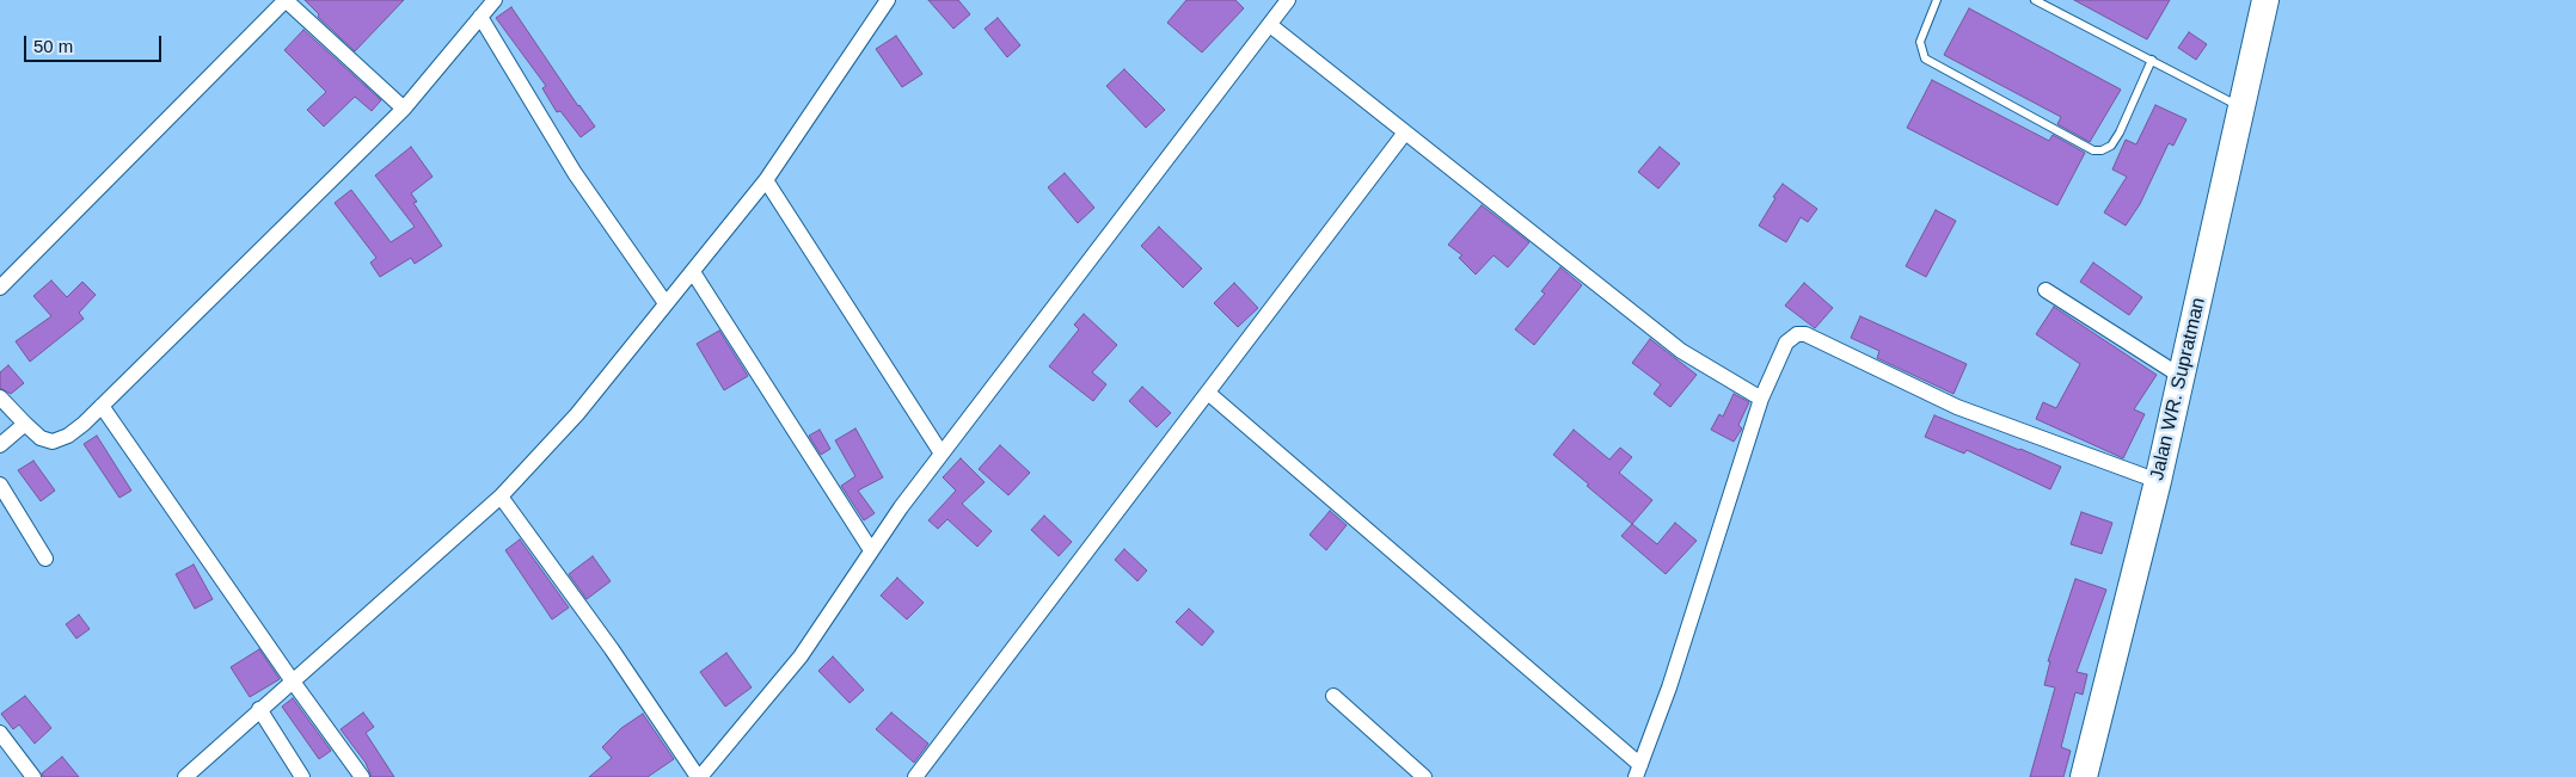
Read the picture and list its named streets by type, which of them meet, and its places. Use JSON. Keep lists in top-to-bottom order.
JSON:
{
  "streets": {
    "highway": ["Jalan WR. Supratman"]
  },
  "scale_bar": "50 m"
}
